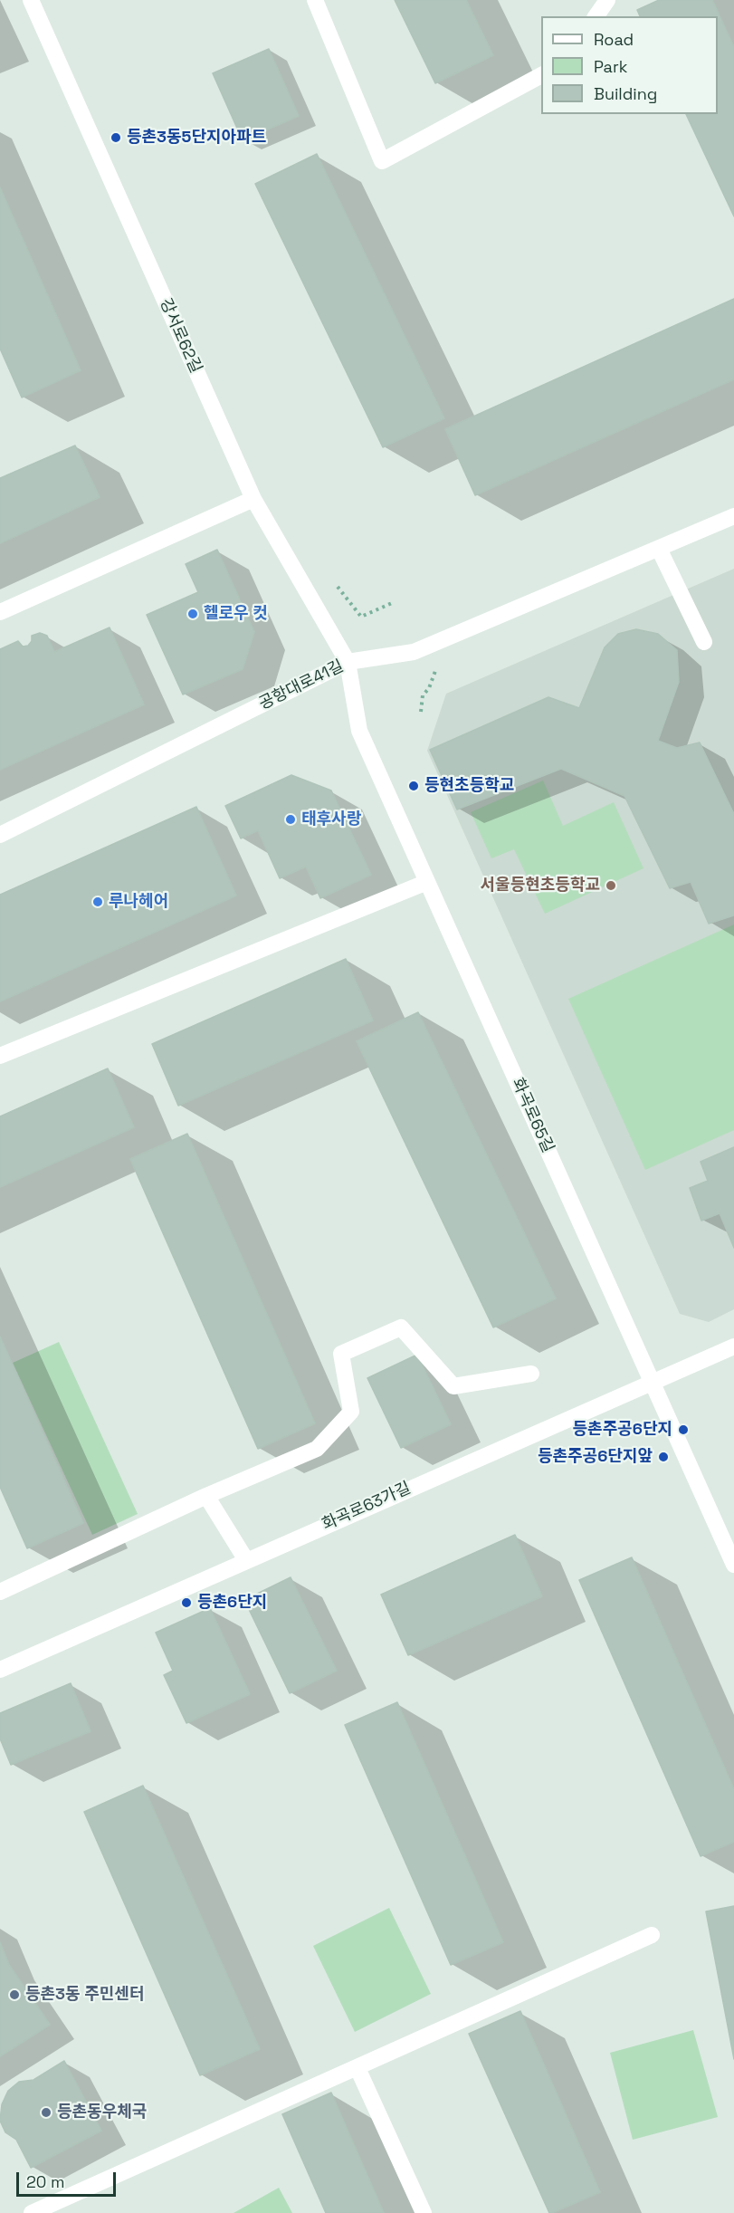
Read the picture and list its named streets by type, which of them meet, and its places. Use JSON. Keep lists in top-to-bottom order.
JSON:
{
  "streets": {
    "street": [
      "강서로62길",
      "공항대로41길",
      "화곡로65길",
      "화곡로63가길"
    ]
  },
  "crossings": [
    ["강서로62길", "공항대로41길"],
    ["강서로62길", "화곡로65길"],
    ["공항대로41길", "화곡로65길"],
    ["화곡로65길", "화곡로63가길"]
  ],
  "places": [
    "등촌3동5단지아파트",
    "헬로우 컷",
    "등현초등학교",
    "태후사랑",
    "서울등현초등학교",
    "루나헤어",
    "등촌주공6단지",
    "등촌주공6단지앞",
    "등촌6단지",
    "등촌3동 주민센터",
    "등촌동우체국"
  ],
  "legend": ["Road", "Park", "Building"],
  "scale_bar": "20 m"
}
